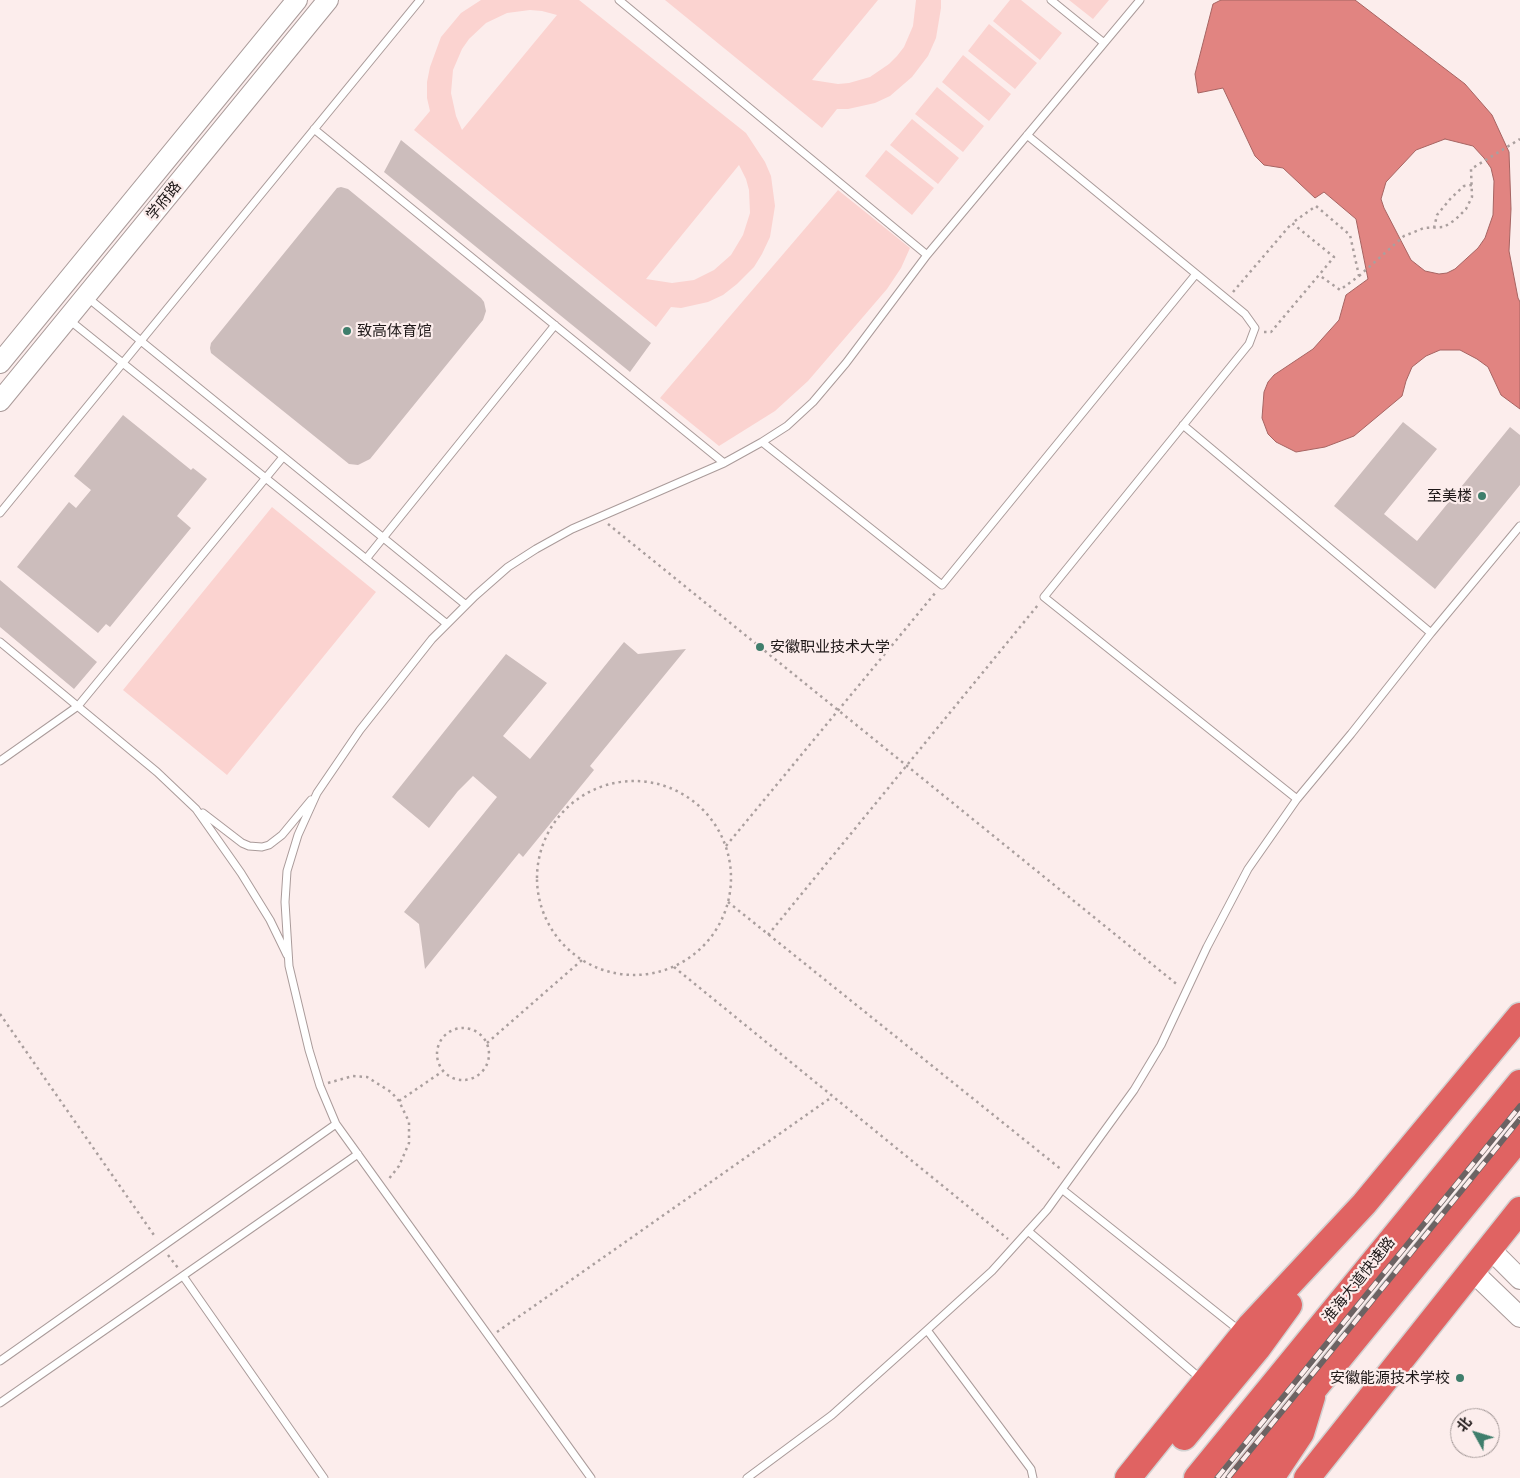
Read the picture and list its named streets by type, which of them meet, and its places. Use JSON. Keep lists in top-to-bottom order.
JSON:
{
  "streets": {
    "highway": ["淮海大道快速路"],
    "main road": ["学府路"]
  },
  "places": [
    "致高体育馆",
    "至美楼",
    "安徽职业技术大学",
    "安徽能源技术学校"
  ],
  "north": "top left"
}
